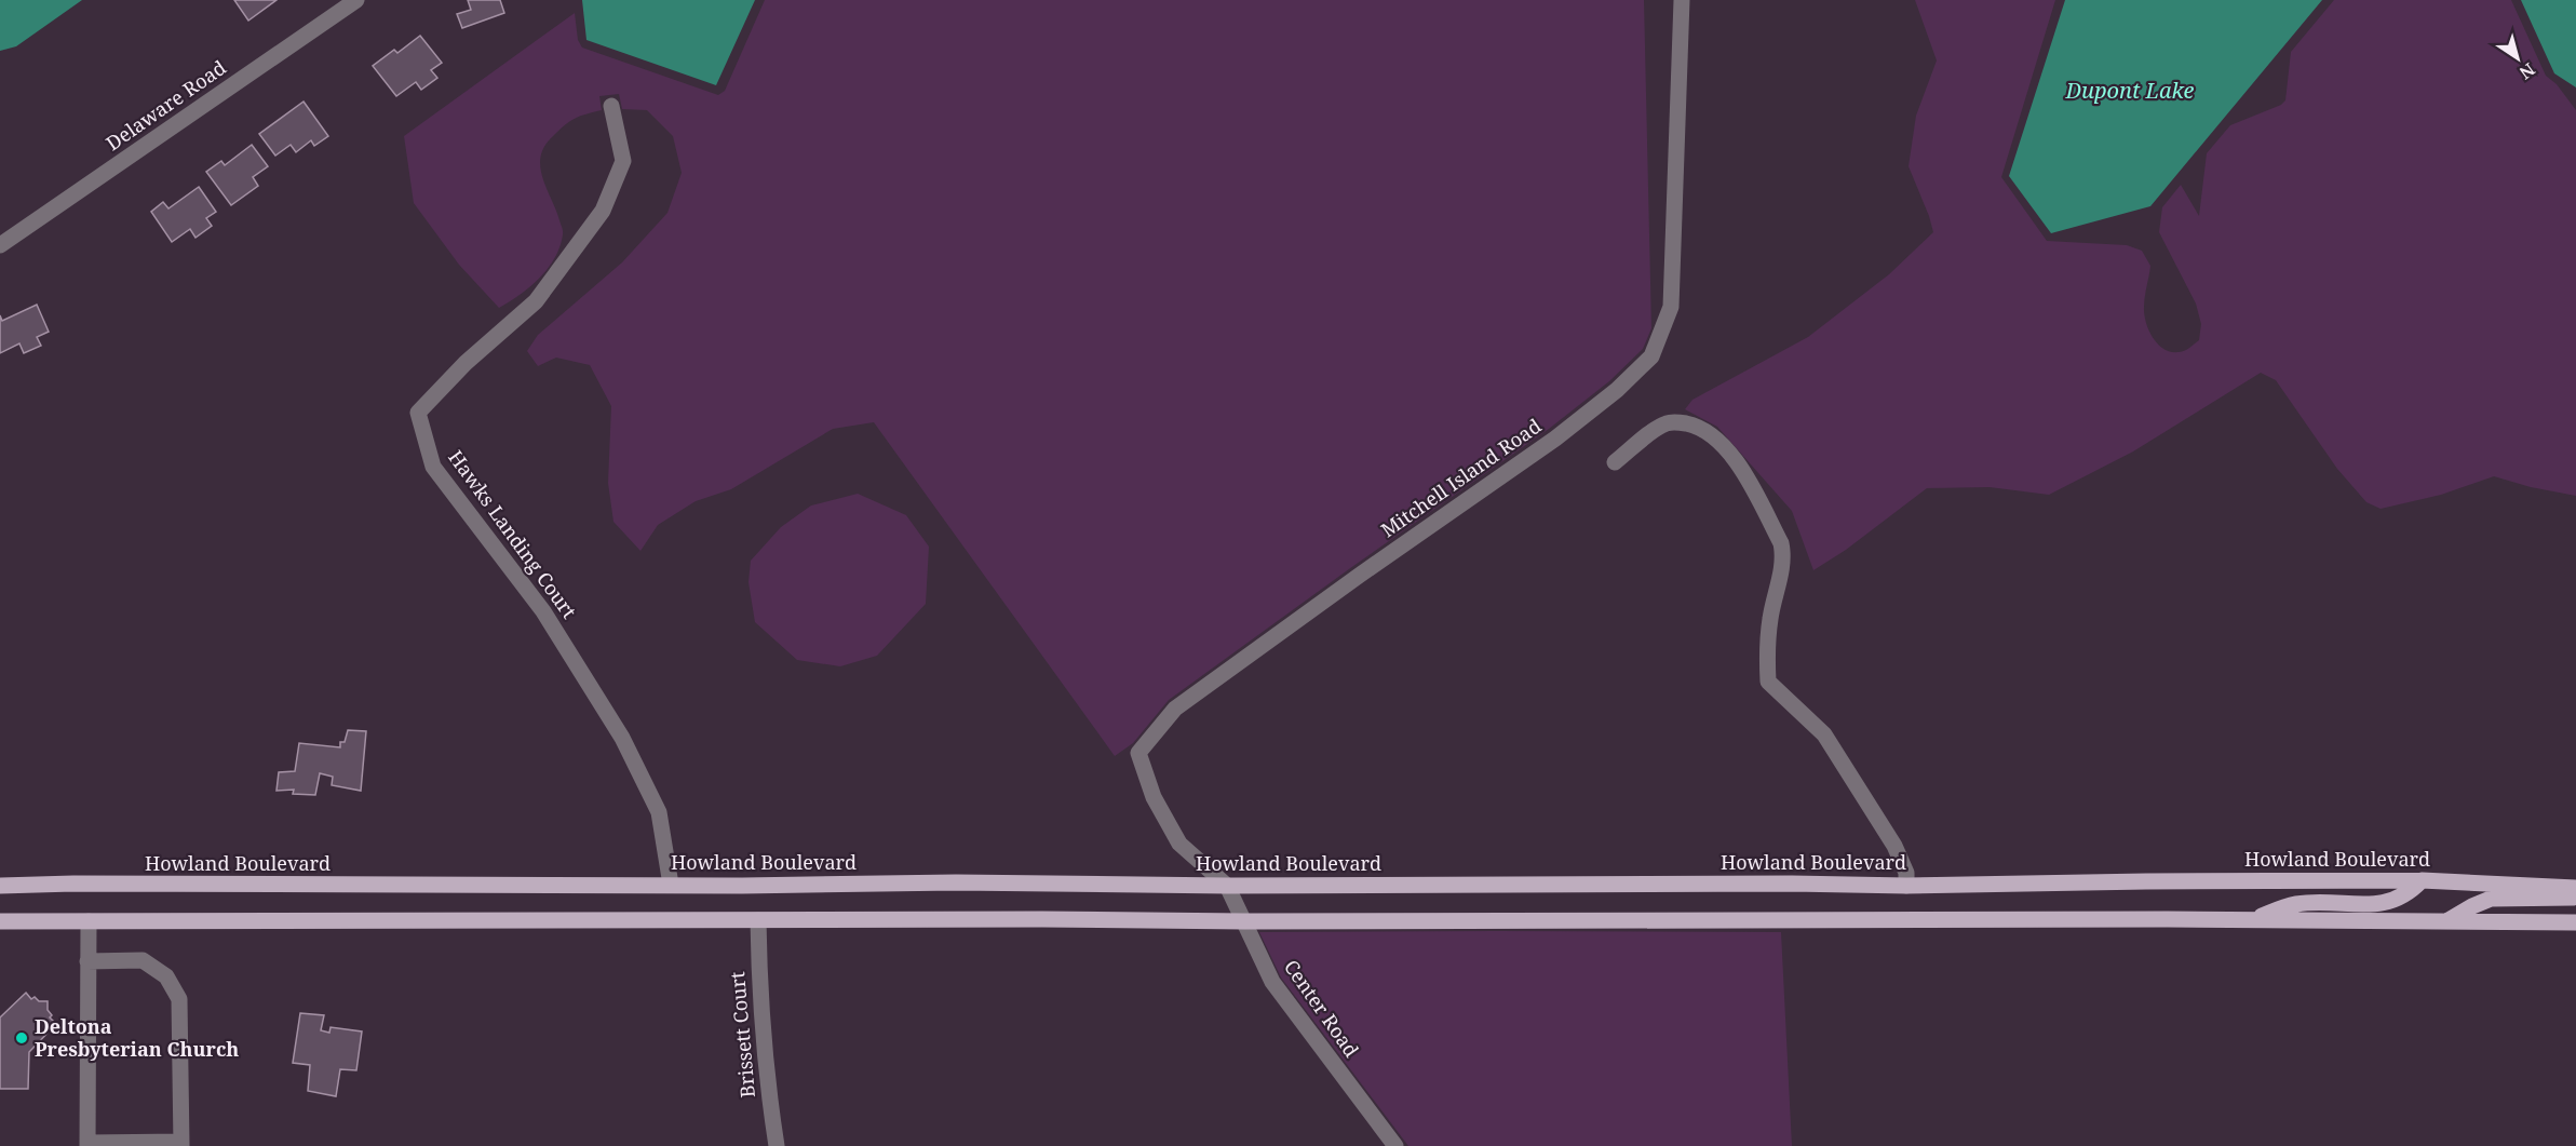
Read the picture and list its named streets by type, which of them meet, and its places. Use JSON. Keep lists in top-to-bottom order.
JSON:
{
  "streets": {
    "main road": ["Howland Boulevard"],
    "street": [
      "Delaware Road",
      "Mitchell Island Road",
      "Hawks Landing Court",
      "Center Road",
      "Brissett Court"
    ]
  },
  "crossings": [
    ["Mitchell Island Road", "Howland Boulevard"],
    ["Mitchell Island Road", "Center Road"],
    ["Hawks Landing Court", "Howland Boulevard"],
    ["Howland Boulevard", "Center Road"]
  ],
  "water": ["Dupont Lake"],
  "places": ["Deltona Presbyterian Church"],
  "north": "bottom right"
}
